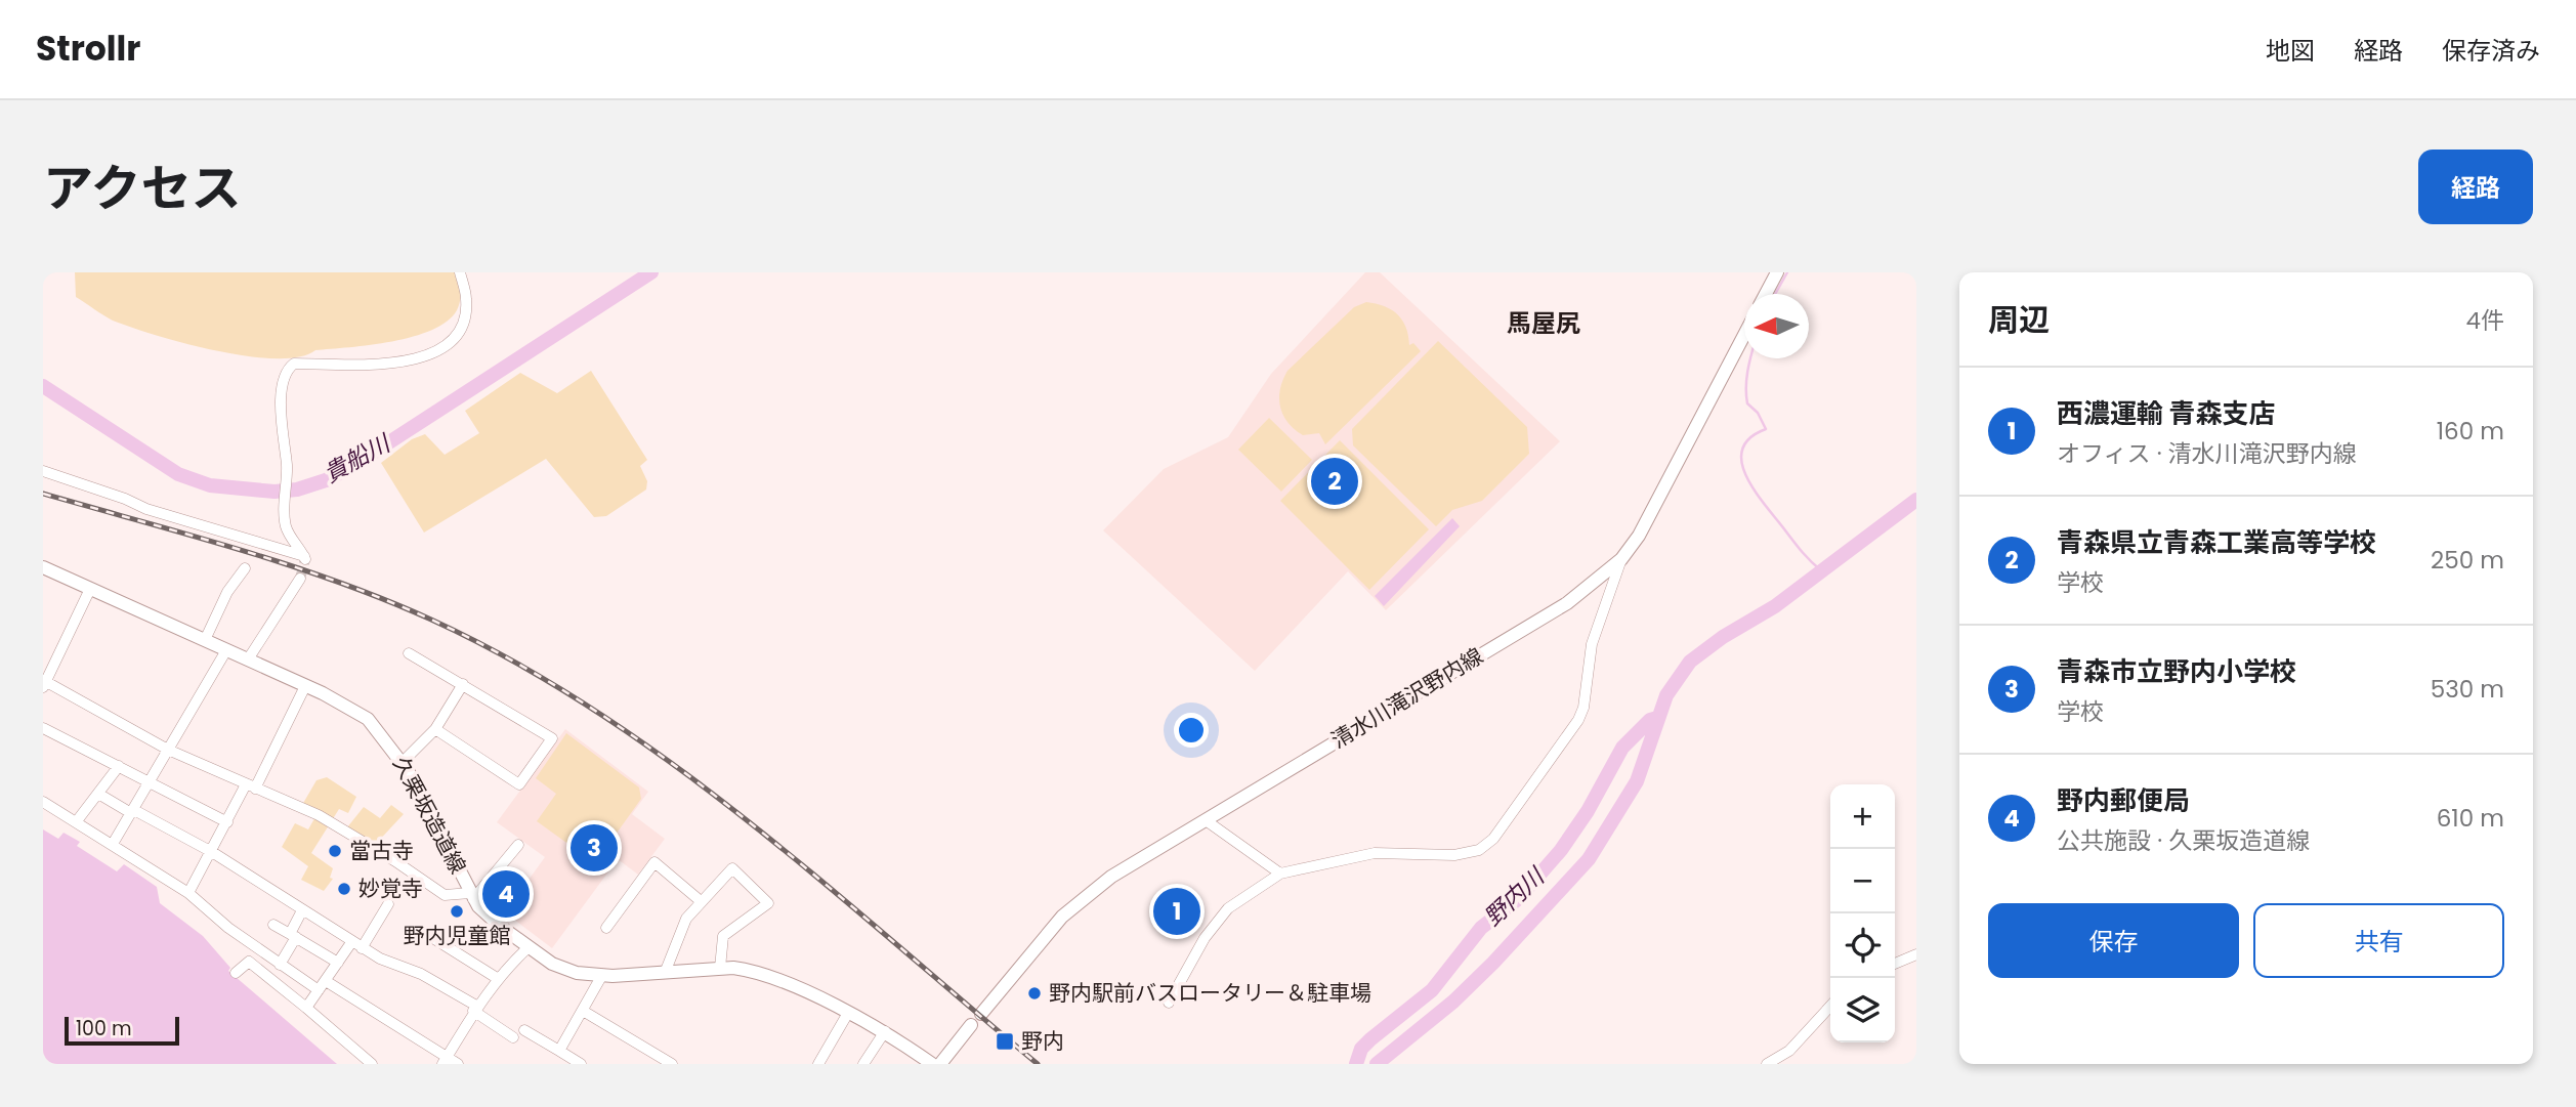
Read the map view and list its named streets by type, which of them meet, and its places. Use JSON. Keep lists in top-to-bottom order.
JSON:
{
  "streets": {
    "main road": ["清水川滝沢野内線", "久栗坂造道線"]
  },
  "districts": ["馬屋尻"],
  "water": ["貴船川", "野内川"],
  "places": {
    "other": [
      "當古寺",
      "妙覚寺",
      "野内児童館",
      "野内駅前バスロータリー＆駐車場"
    ],
    "transit": ["野内"]
  },
  "scale_bar": "100 m",
  "north": "left",
  "page": {
    "header": "Strollr",
    "nav": ["地図", "経路", "保存済み"],
    "title": "アクセス",
    "buttons": [
      "経路",
      ["保存", "共有"]
    ],
    "heading": ["周辺", "4件"],
    "list": [
      {
        "mark": "1",
        "name": "西濃運輸 青森支店",
        "note": "オフィス · 清水川滝沢野内線",
        "value": "160 m"
      },
      {
        "mark": "2",
        "name": "青森県立青森工業高等学校",
        "note": "学校",
        "value": "250 m"
      },
      {
        "mark": "3",
        "name": "青森市立野内小学校",
        "note": "学校",
        "value": "530 m"
      },
      {
        "mark": "4",
        "name": "野内郵便局",
        "note": "公共施設 · 久栗坂造道線",
        "value": "610 m"
      }
    ],
    "pins": [
      "2",
      "3",
      "4",
      "1"
    ],
    "map_buttons": ["+", "−"],
    "scale": "100 m"
  }
}
